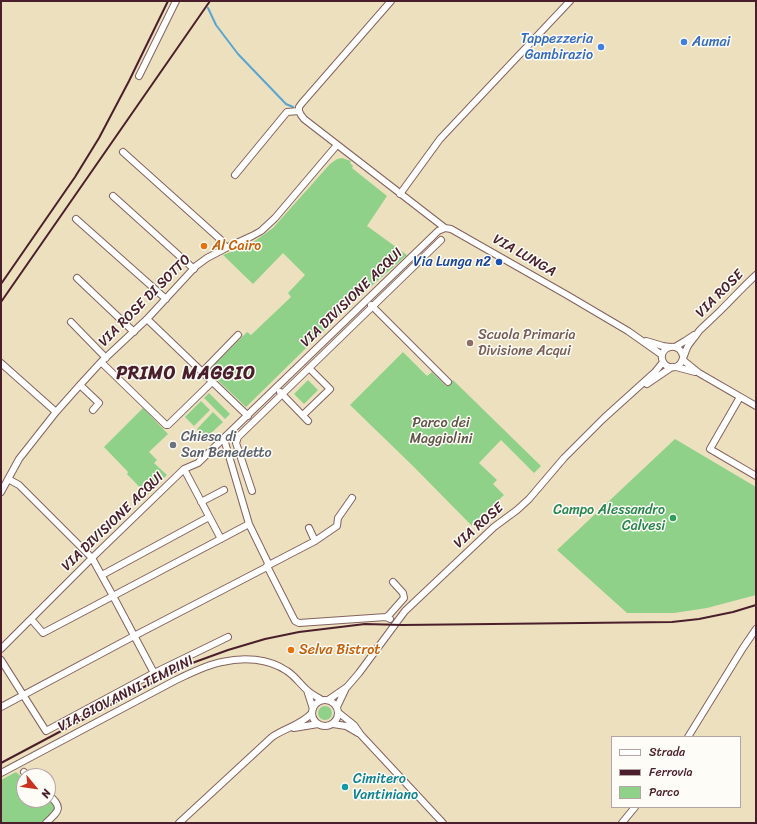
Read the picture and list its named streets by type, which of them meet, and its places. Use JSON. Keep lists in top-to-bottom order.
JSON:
{
  "streets": {
    "street": [
      "VIA LUNGA",
      "VIA ROSE",
      "VIA DIVISIONE ACQUI",
      "VIA ROSE DI SOTTO",
      "VIA GIOVANNI TEMPINI"
    ]
  },
  "crossings": [
    ["VIA LUNGA", "VIA ROSE"],
    ["VIA LUNGA", "VIA DIVISIONE ACQUI"],
    ["VIA LUNGA", "VIA ROSE DI SOTTO"],
    ["VIA ROSE", "VIA GIOVANNI TEMPINI"]
  ],
  "districts": ["PRIMO MAGGIO"],
  "parks": ["Parco dei Maggiolini"],
  "places": [
    "Aumai",
    "Tappezzeria Gambirazio",
    "Al Cairo",
    "Via Lunga n2",
    "Scuola Primaria Divisione Acqui",
    "Chiesa di San Benedetto",
    "Campo Alessandro Calvesi",
    "Selva Bistrot",
    "Cimitero Vantiniano"
  ],
  "legend": ["Strada", "Ferrovia", "Parco"],
  "north": "bottom right"
}
